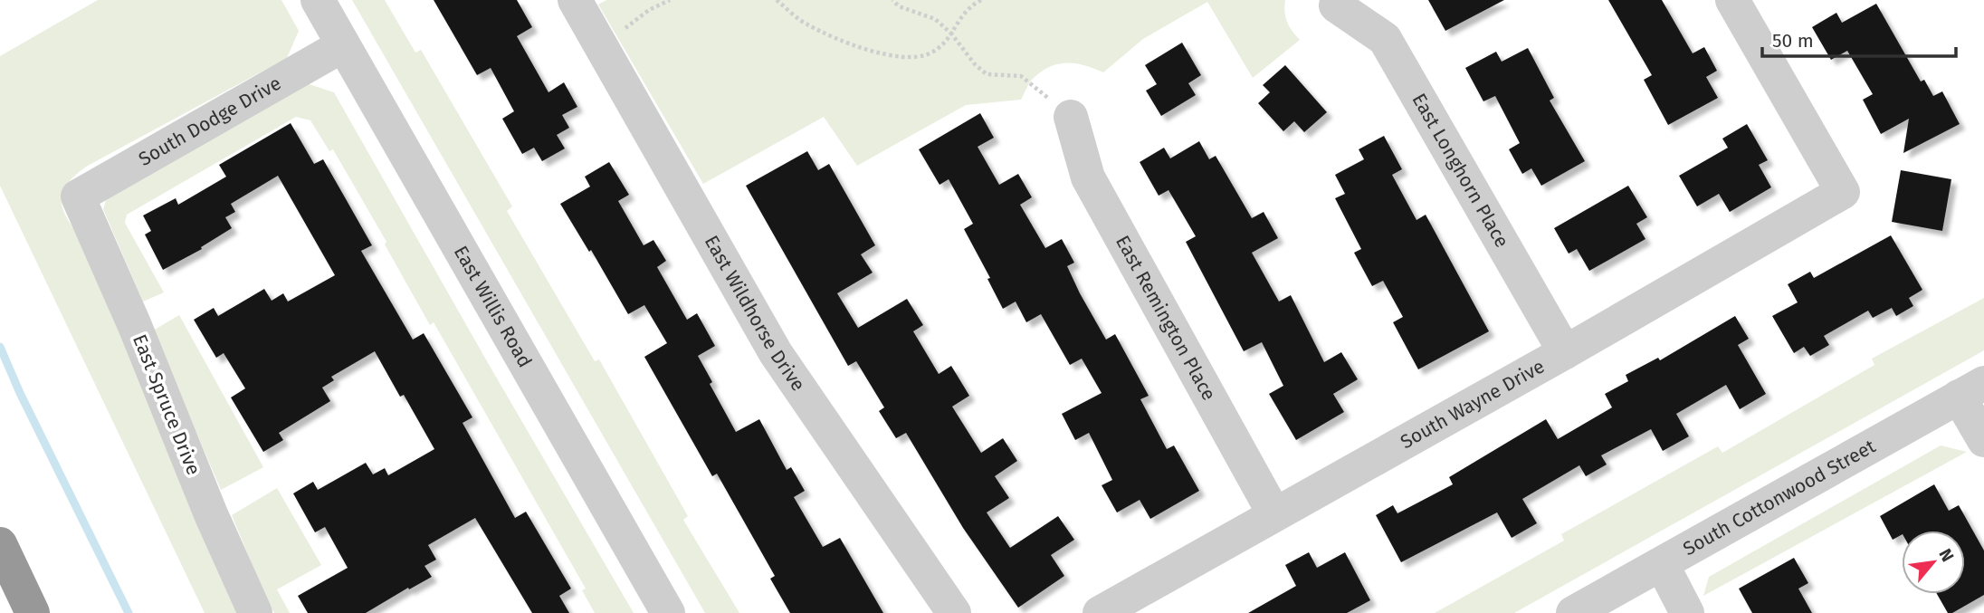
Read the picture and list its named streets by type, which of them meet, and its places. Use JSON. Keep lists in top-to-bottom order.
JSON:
{
  "streets": {
    "street": [
      "South Dodge Drive",
      "East Longhorn Place",
      "East Willis Road",
      "East Wildhorse Drive",
      "East Remington Place",
      "South Wayne Drive",
      "East Spruce Drive",
      "South Cottonwood Street"
    ]
  },
  "crossings": [
    ["South Dodge Drive", "East Willis Road"],
    ["South Dodge Drive", "East Spruce Drive"],
    ["East Longhorn Place", "South Wayne Drive"],
    ["East Remington Place", "South Wayne Drive"]
  ],
  "scale_bar": "50 m",
  "north": "top right"
}
